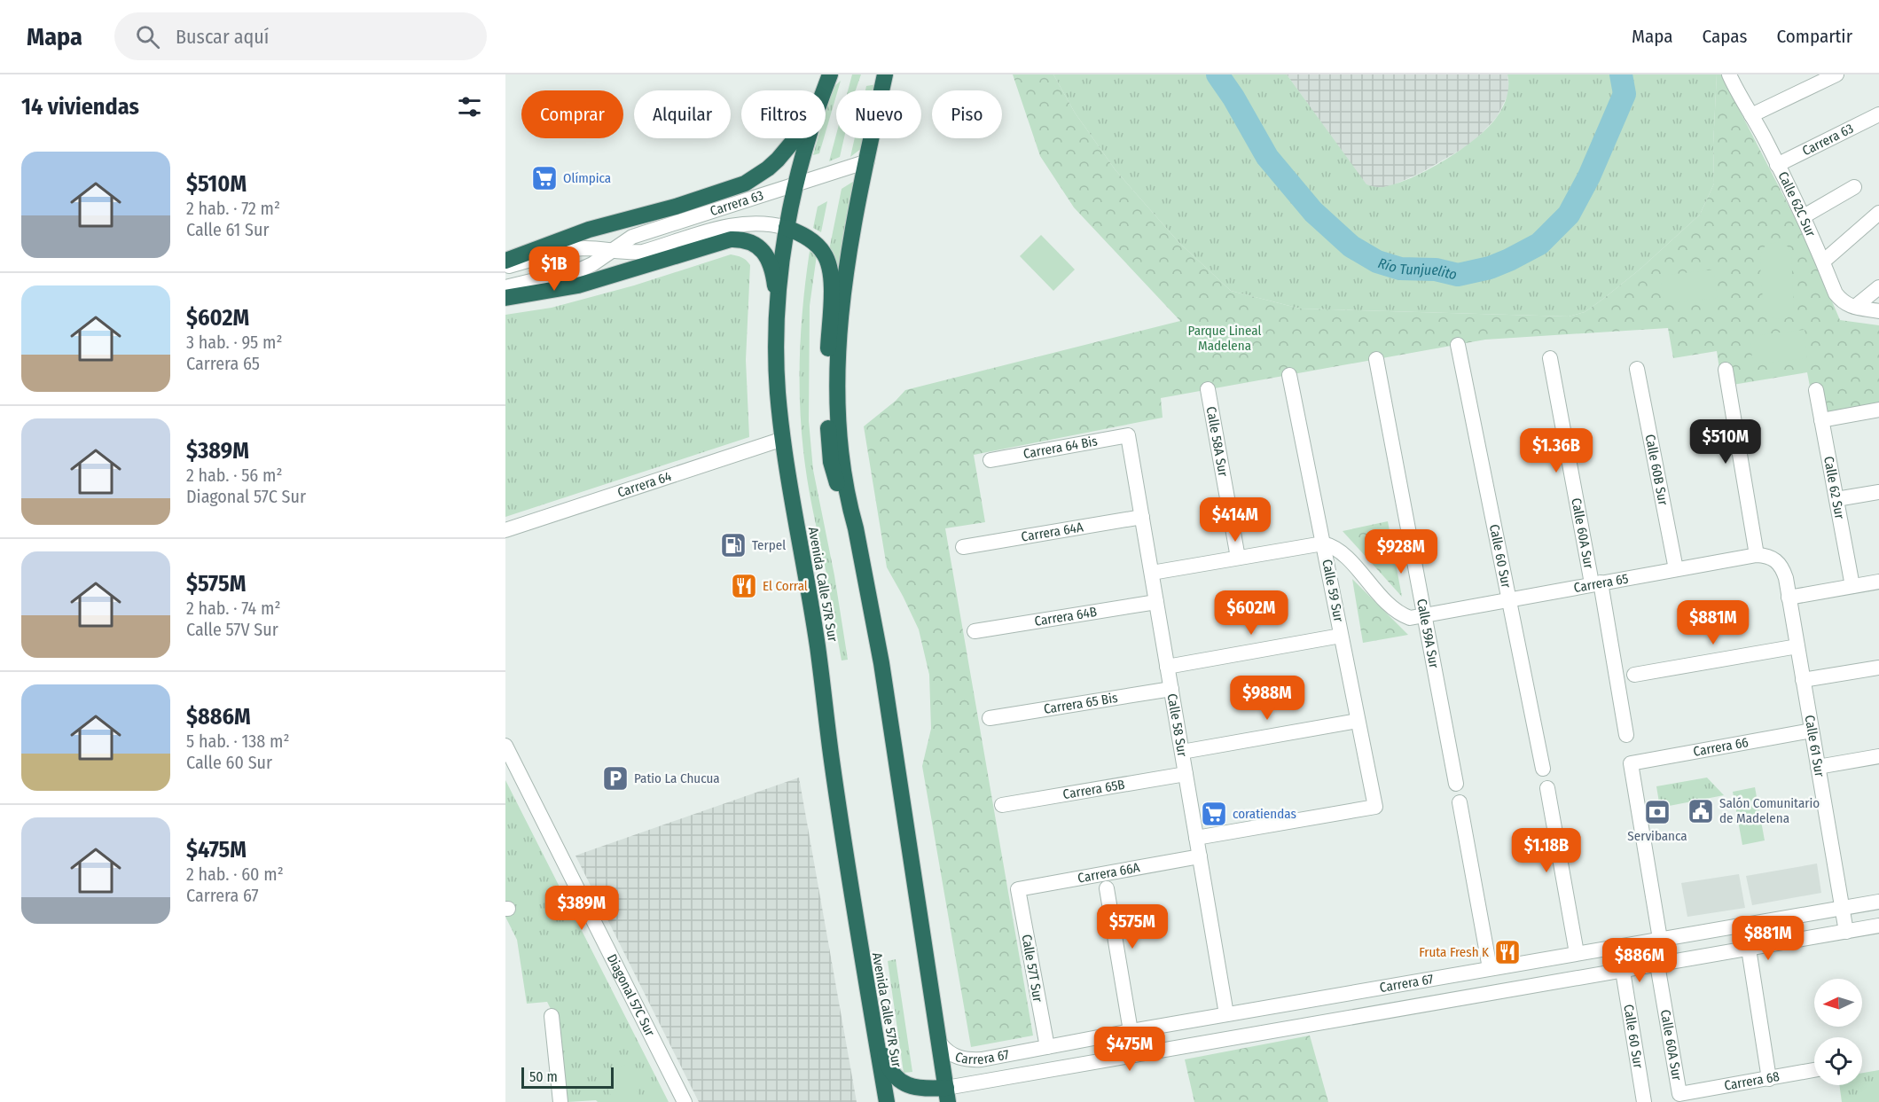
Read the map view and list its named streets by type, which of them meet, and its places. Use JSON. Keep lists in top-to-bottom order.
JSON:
{
  "streets": {
    "highway": ["Avenida Calle 57R Sur"],
    "street": [
      "Carrera 63",
      "Calle 62C Sur",
      "Calle 58A Sur",
      "Carrera 64 Bis",
      "Calle 60B Sur",
      "Carrera 64",
      "Calle 62 Sur",
      "Carrera 64A",
      "Calle 60A Sur",
      "Calle 60 Sur",
      "Carrera 65",
      "Calle 59 Sur",
      "Carrera 64B",
      "Calle 59A Sur",
      "Carrera 65 Bis",
      "Calle 58 Sur",
      "Calle 61 Sur",
      "Carrera 66",
      "Carrera 65B",
      "Carrera 66A",
      "Calle 57T Sur",
      "Carrera 67",
      "Diagonal 57C Sur",
      "Carrera 68"
    ]
  },
  "crossings": [
    ["Carrera 63", "Calle 62C Sur"],
    ["Carrera 63", "Avenida Calle 57R Sur"],
    ["Carrera 64 Bis", "Calle 58 Sur"],
    ["Calle 60B Sur", "Carrera 65"],
    ["Carrera 64", "Avenida Calle 57R Sur"],
    ["Carrera 64A", "Calle 58 Sur"],
    ["Calle 60A Sur", "Carrera 65"],
    ["Calle 60A Sur", "Carrera 66"],
    ["Calle 60A Sur", "Carrera 67"],
    ["Calle 60A Sur", "Carrera 68"],
    ["Calle 60 Sur", "Carrera 65"],
    ["Calle 60 Sur", "Carrera 67"],
    ["Carrera 65", "Calle 59 Sur"],
    ["Carrera 65", "Calle 59A Sur"],
    ["Carrera 65", "Calle 61 Sur"],
    ["Calle 59 Sur", "Calle 58 Sur"],
    ["Carrera 64B", "Calle 58 Sur"],
    ["Carrera 65 Bis", "Calle 58 Sur"],
    ["Calle 58 Sur", "Carrera 65B"],
    ["Calle 58 Sur", "Carrera 66A"],
    ["Calle 58 Sur", "Carrera 67"],
    ["Calle 61 Sur", "Carrera 66"],
    ["Calle 61 Sur", "Carrera 67"],
    ["Carrera 66", "Carrera 67"],
    ["Carrera 66A", "Calle 57T Sur"],
    ["Calle 57T Sur", "Carrera 67"]
  ],
  "water": ["Río Tunjuelito"],
  "parks": ["Parque Lineal Madelena"],
  "places": {
    "supermarket": ["Olímpica", "coratiendas"],
    "fuel station": ["Terpel"],
    "restaurant": ["El Corral", "Fruta Fresh K"],
    "parking": ["Patio La Chucua"],
    "public building": ["Salón Comunitario de Madelena"],
    "bank": ["Servibanca"]
  },
  "scale_bar": "50 m",
  "north": "left",
  "page": {
    "header": "Mapa",
    "search": "Buscar aquí",
    "nav": ["Mapa", "Capas", "Compartir"],
    "heading": "14 viviendas",
    "chip": [
      "Comprar",
      "Alquilar",
      "Filtros",
      "Nuevo",
      "Piso"
    ],
    "list": [
      {
        "name": "$510M",
        "note": "2 hab. · 72 m² · Calle 61 Sur"
      },
      {
        "name": "$602M",
        "note": "3 hab. · 95 m² · Carrera 65"
      },
      {
        "name": "$389M",
        "note": "2 hab. · 56 m² · Diagonal 57C Sur"
      },
      {
        "name": "$575M",
        "note": "2 hab. · 74 m² · Calle 57V Sur"
      },
      {
        "name": "$886M",
        "note": "5 hab. · 138 m² · Calle 60 Sur"
      },
      {
        "name": "$475M",
        "note": "2 hab. · 60 m² · Carrera 67"
      }
    ],
    "price": [
      "$1B",
      "$510M",
      "$1.36B",
      "$414M",
      "$928M",
      "$602M",
      "$881M",
      "$988M",
      "$1.18B",
      "$389M",
      "$575M",
      "$881M",
      "$886M",
      "$475M"
    ],
    "scale": "50 m"
  }
}
